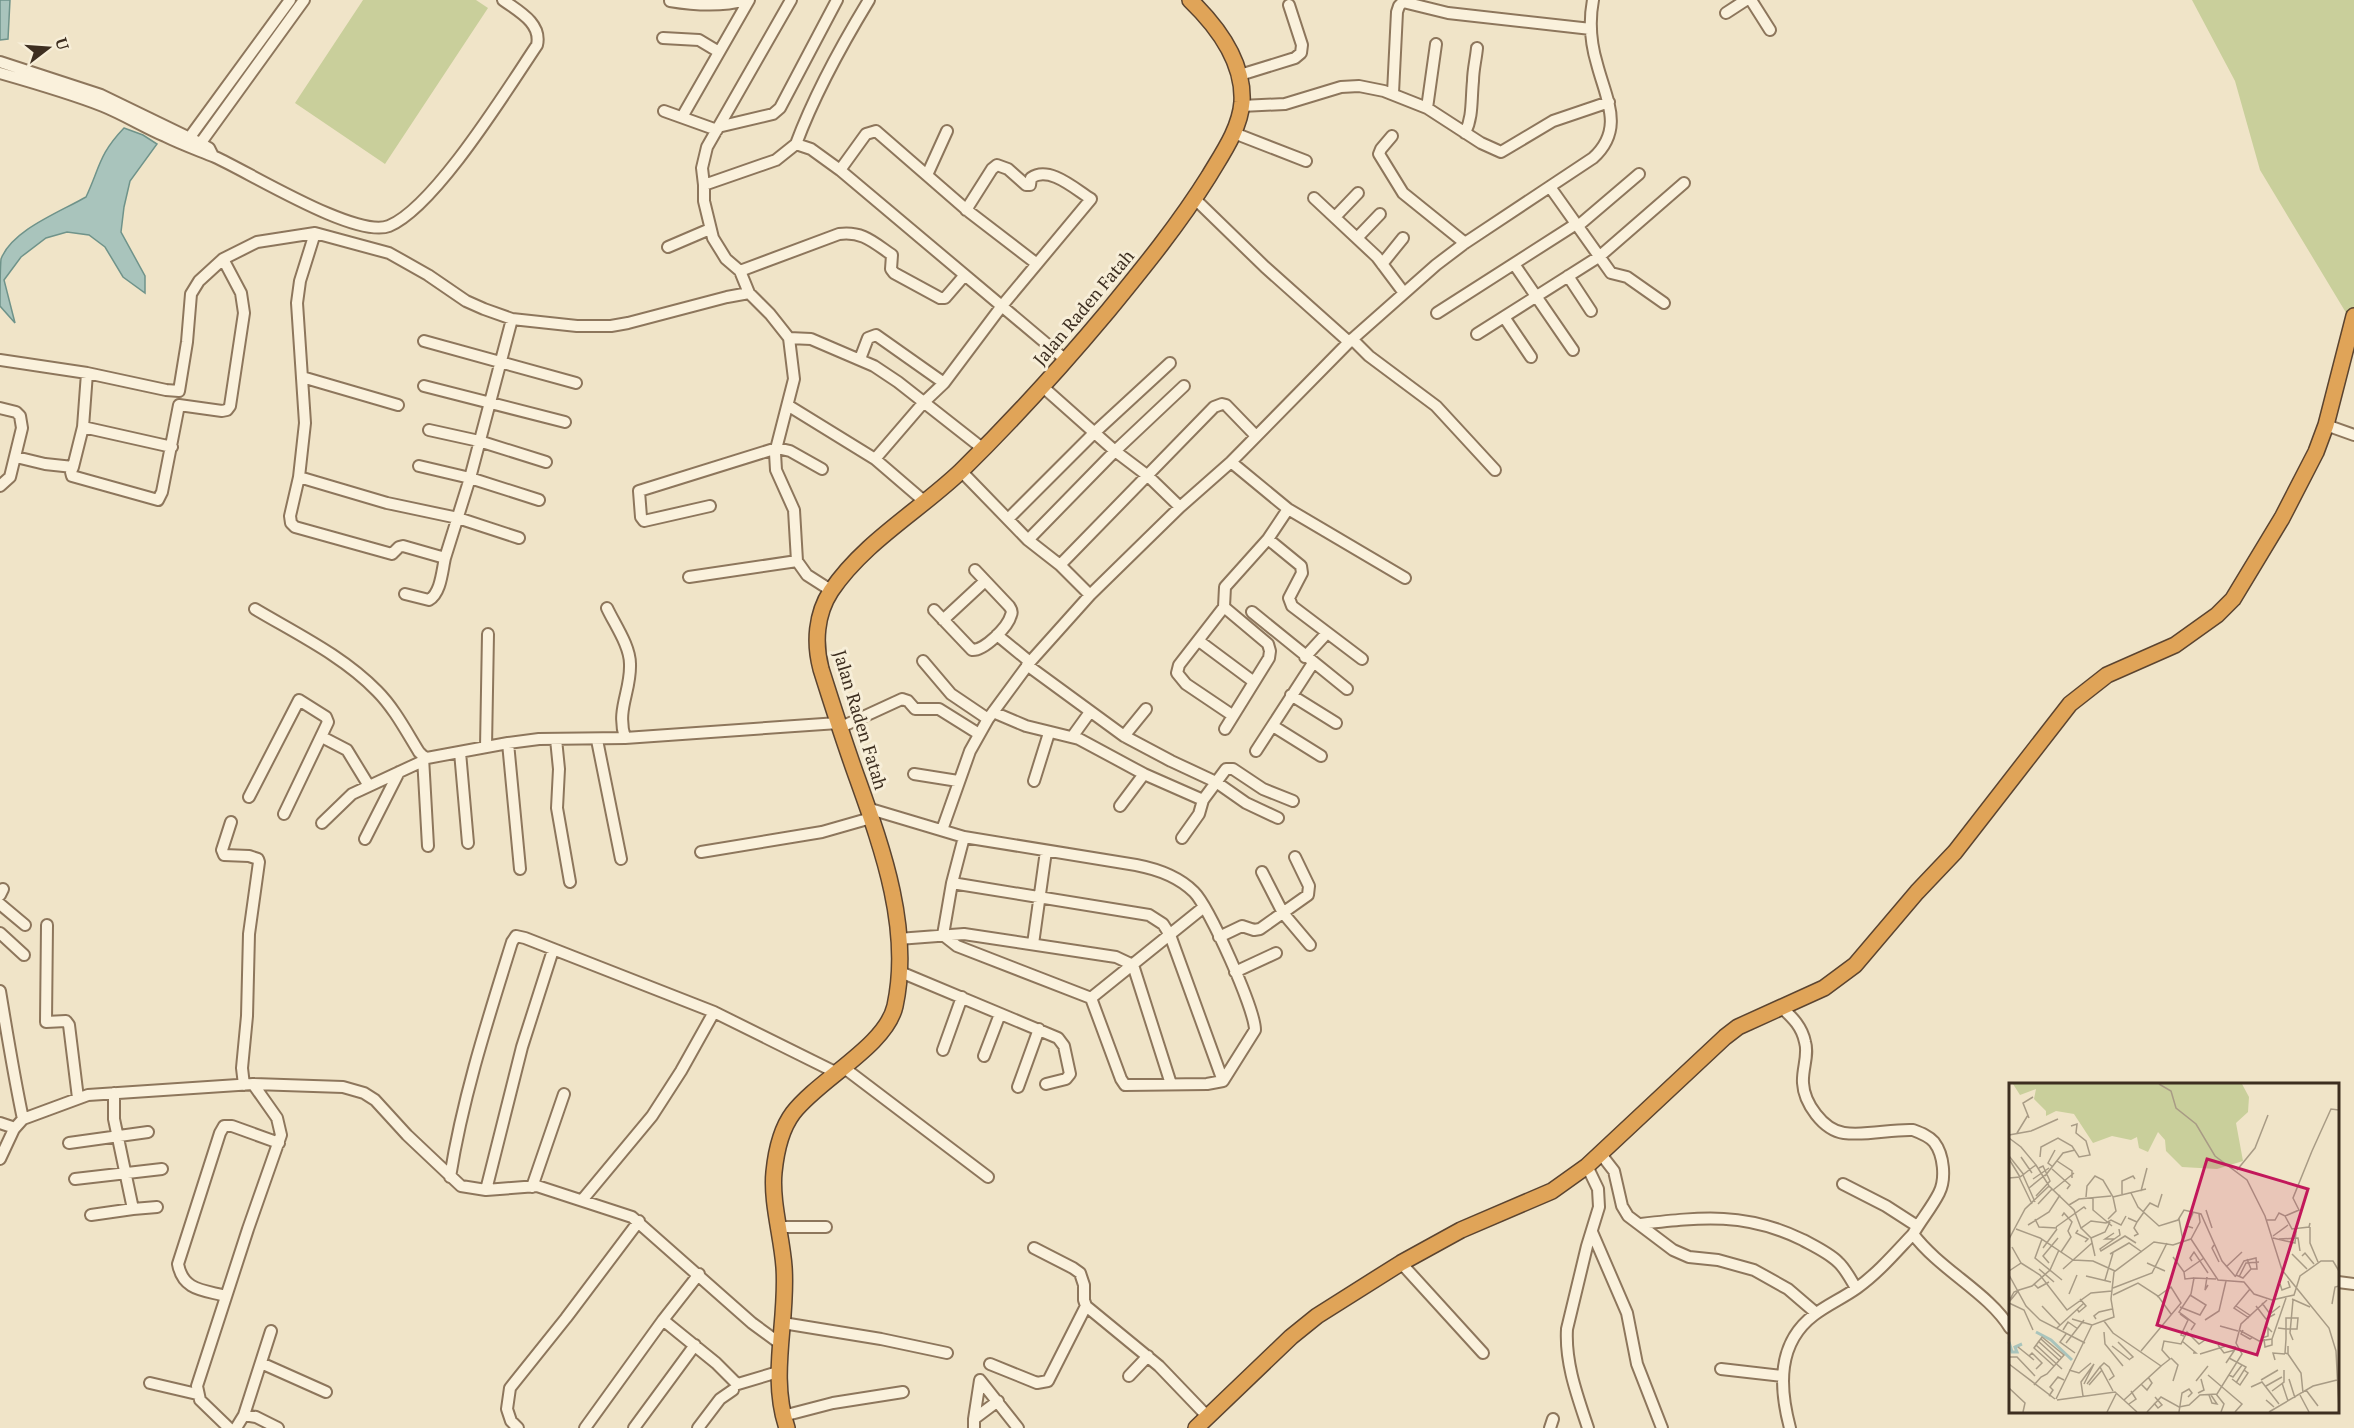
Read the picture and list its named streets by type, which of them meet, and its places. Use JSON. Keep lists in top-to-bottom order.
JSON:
{
  "streets": {
    "highway": ["Jalan Raden Fatah"]
  },
  "north": "right"
}
